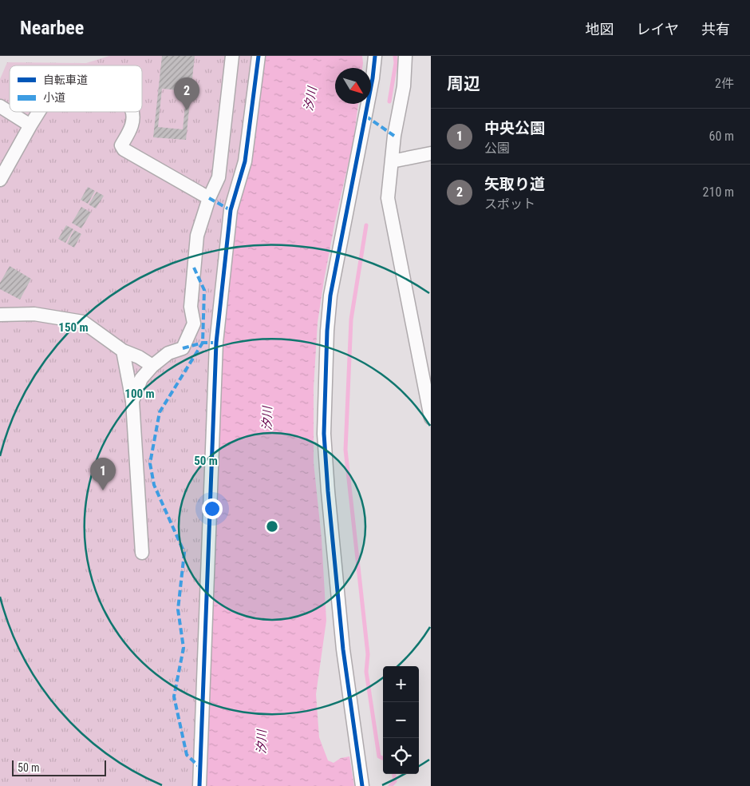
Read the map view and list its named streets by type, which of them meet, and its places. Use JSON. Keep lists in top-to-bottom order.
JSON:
{
  "water": ["汐川"],
  "legend": ["自転車道", "小道"],
  "scale_bar": "50 m",
  "north": "bottom right",
  "page": {
    "header": "Nearbee",
    "nav": ["地図", "レイヤ", "共有"],
    "heading": ["周辺", "2件"],
    "pins": ["2", "1"],
    "list": [
      {
        "mark": "1",
        "name": "中央公園",
        "note": "公園",
        "value": "60 m"
      },
      {
        "mark": "2",
        "name": "矢取り道",
        "note": "スポット",
        "value": "210 m"
      }
    ],
    "map_buttons": ["+", "−"],
    "scale": "50 m"
  },
  "rings": ["150 m", "100 m", "50 m"]
}
